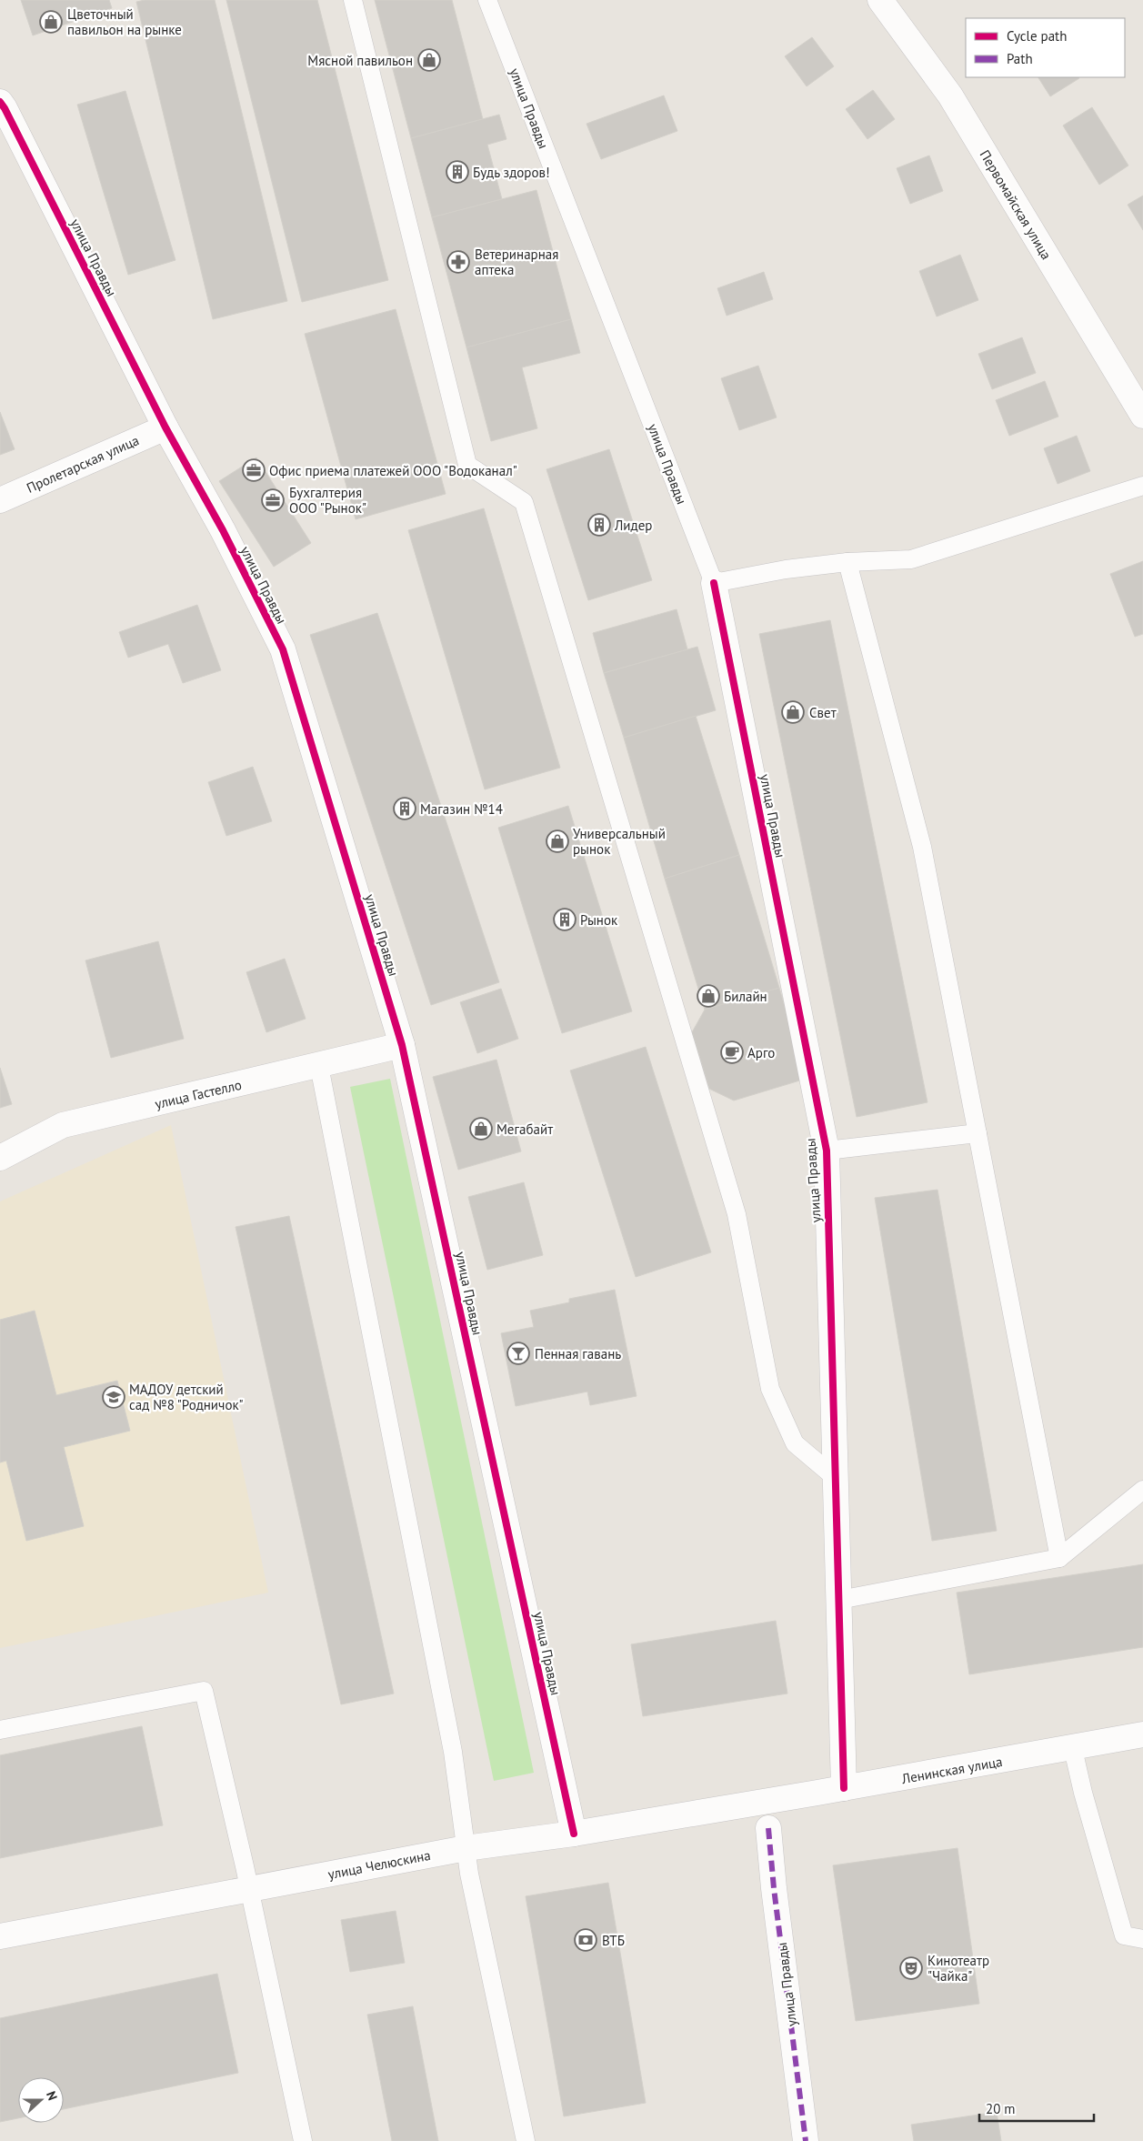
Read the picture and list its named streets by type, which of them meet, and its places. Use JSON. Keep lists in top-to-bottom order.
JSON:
{
  "streets": {
    "street": [
      "улица Правды",
      "Первомайская улица",
      "Пролетарская улица",
      "улица Гастелло",
      "Ленинская улица",
      "улица Челюскина"
    ]
  },
  "crossings": [
    ["улица Правды", "Пролетарская улица"],
    ["улица Правды", "улица Гастелло"],
    ["улица Правды", "Ленинская улица"],
    ["улица Правды", "улица Челюскина"],
    ["Ленинская улица", "улица Челюскина"]
  ],
  "places": {
    "shop": [
      "Цветочный павильон на рынке",
      "Мясной павильон",
      "Свет",
      "Универсальный рынок",
      "Билайн",
      "Мегабайт"
    ],
    "building": [
      "Будь здоров!",
      "Лидер",
      "Магазин №14",
      "Рынок"
    ],
    "pharmacy": ["Ветеринарная аптека"],
    "office": ["Офис приема платежей ООО \"Водоканал\"", "Бухгалтерия ООО \"Рынок\""],
    "cafe": ["Арго"],
    "bar": ["Пенная гавань"],
    "school or university": ["МАДОУ детский сад №8 \"Родничок\""],
    "bank": ["ВТБ"],
    "theatre": ["Кинотеатр \"Чайка\""]
  },
  "legend": ["Cycle path", "Path"],
  "scale_bar": "20 m",
  "north": "right"
}
